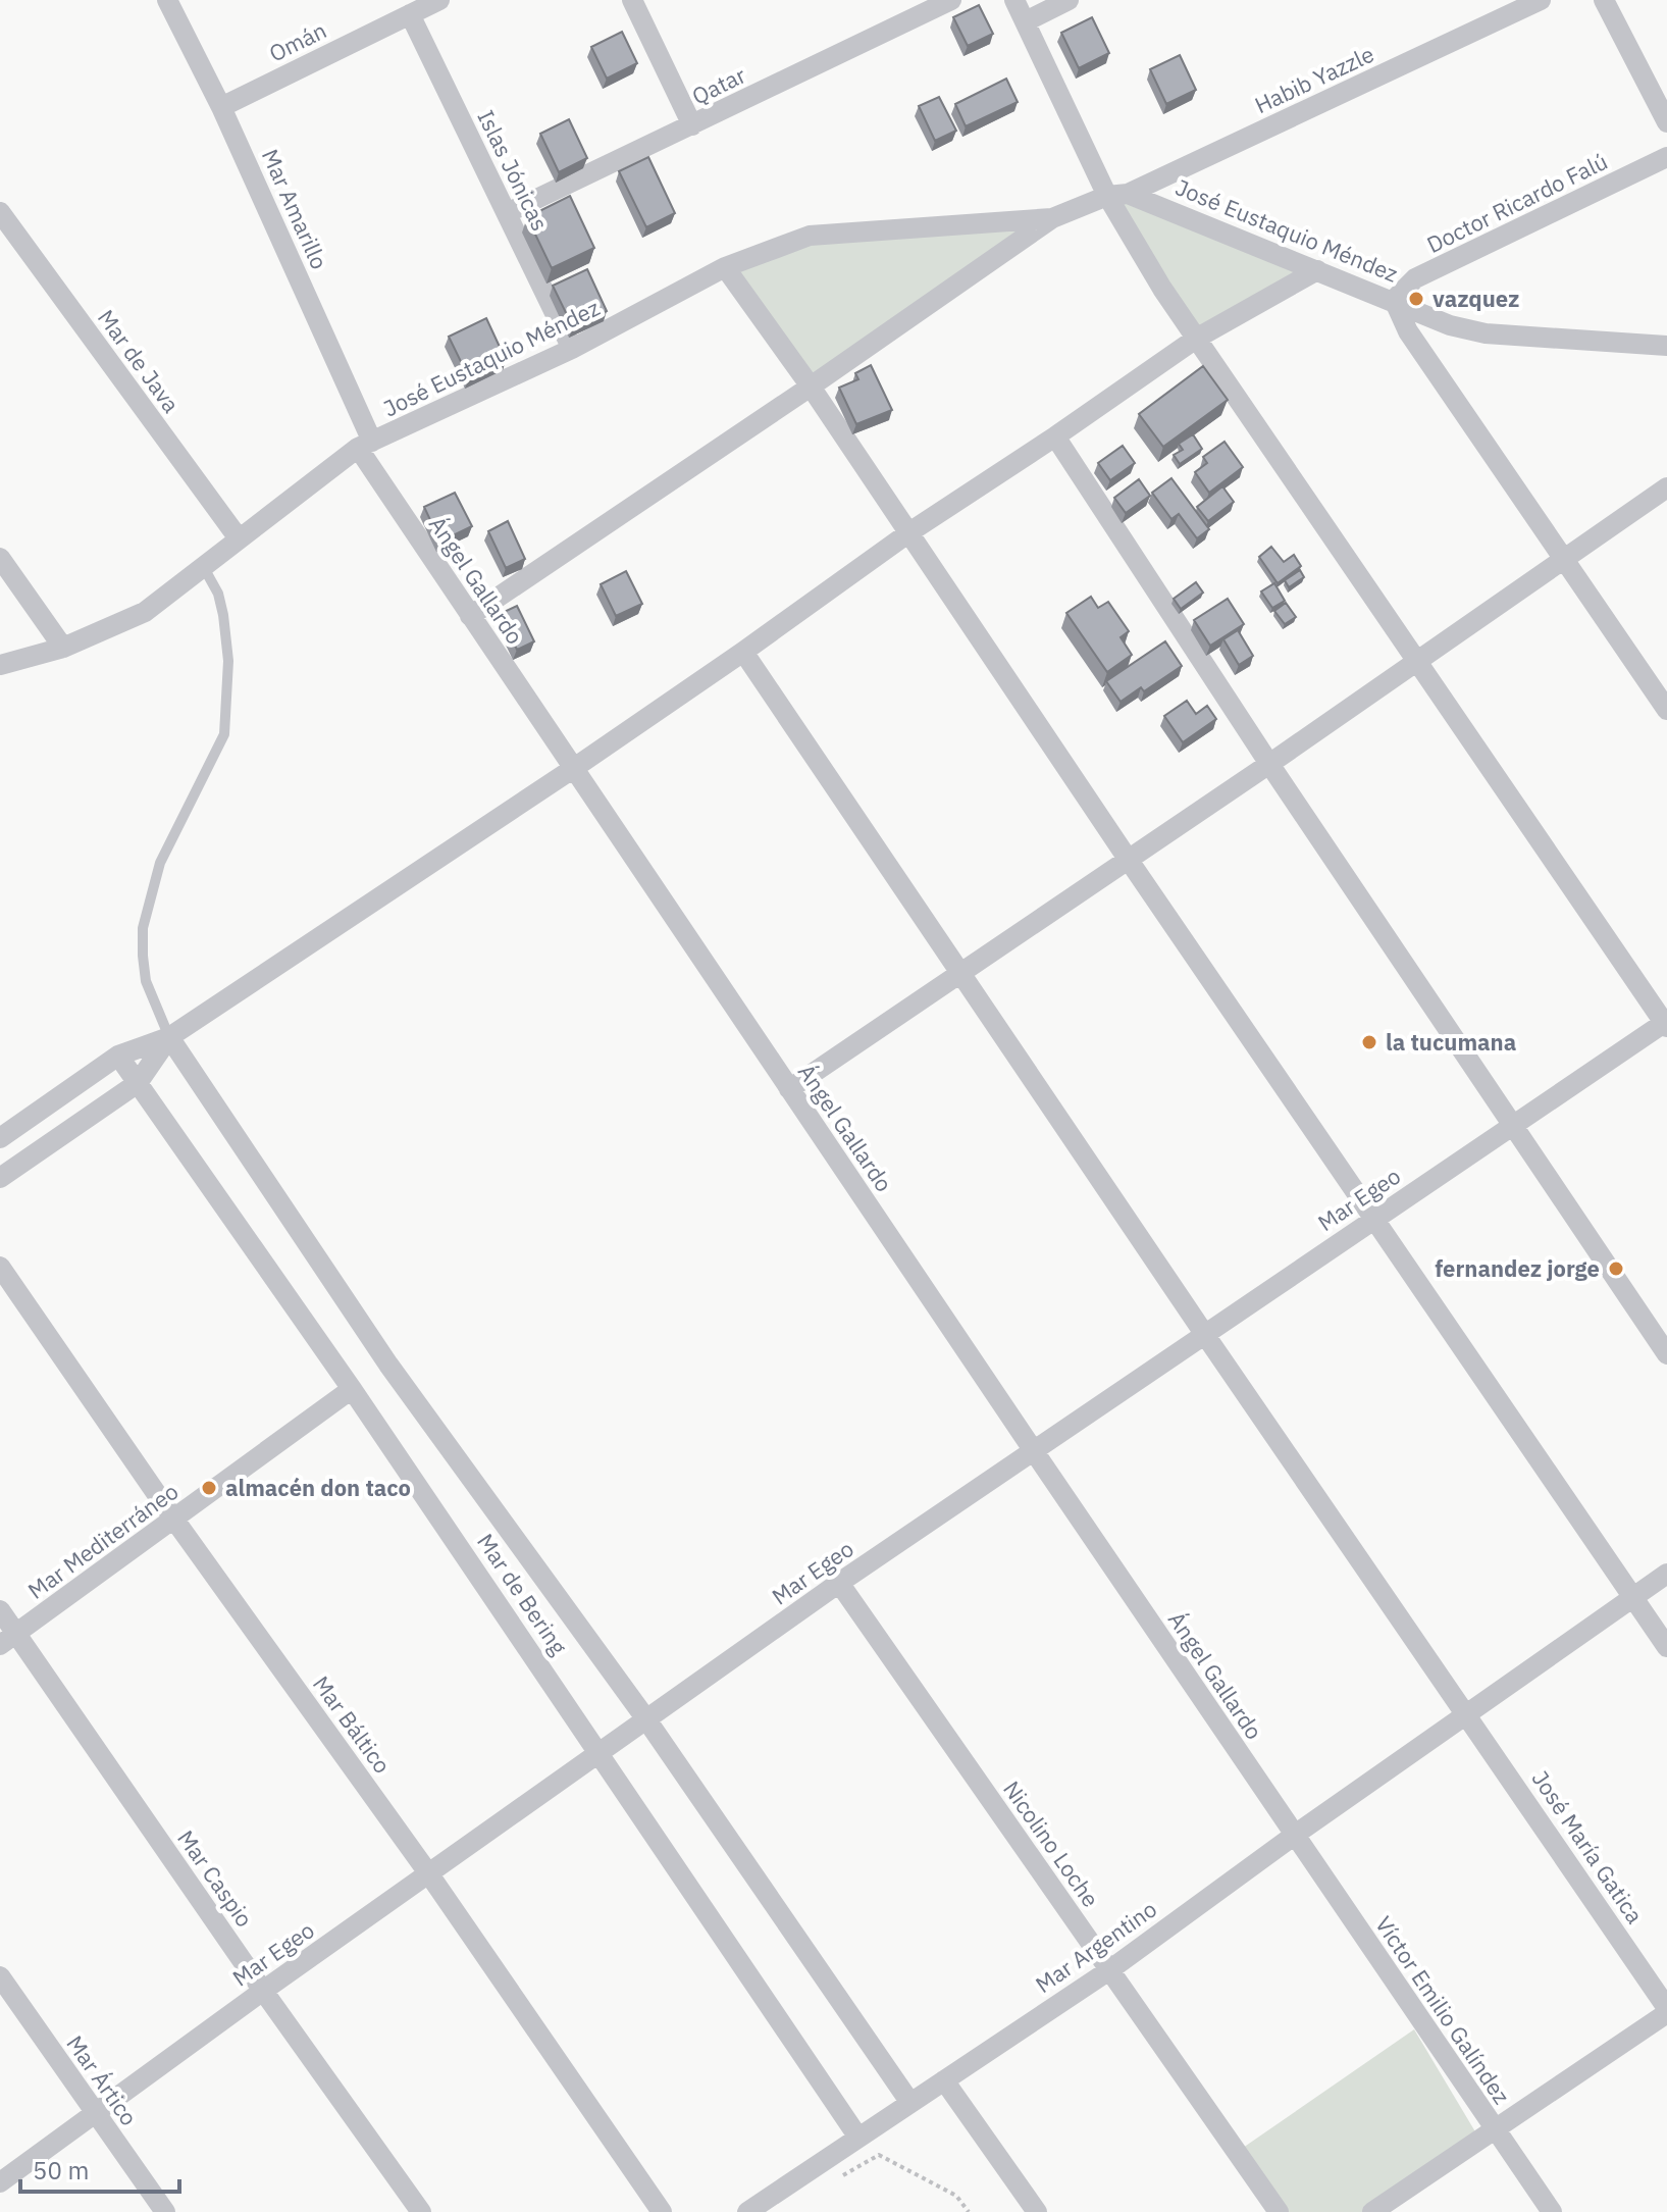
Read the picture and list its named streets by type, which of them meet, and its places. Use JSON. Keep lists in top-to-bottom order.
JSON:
{
  "streets": {
    "street": [
      "Omán",
      "Habib Yazzle",
      "Qatar",
      "Islas Jónicas",
      "Doctor Ricardo Falú",
      "Mar Amarillo",
      "José Eustaquio Méndez",
      "Mar de Java",
      "Ángel Gallardo",
      "Mar Egeo",
      "Mar Mediterráneo",
      "Mar de Bering",
      "Mar Báltico",
      "Nicolino Loche",
      "José María Gatica",
      "Mar Caspio",
      "Mar Argentino",
      "Víctor Emilio Galíndez",
      "Mar Ártico"
    ]
  },
  "crossings": [
    ["Omán", "Islas Jónicas"],
    ["Omán", "Mar Amarillo"],
    ["Habib Yazzle", "José Eustaquio Méndez"],
    ["Qatar", "Islas Jónicas"],
    ["Islas Jónicas", "José Eustaquio Méndez"],
    ["Doctor Ricardo Falú", "José Eustaquio Méndez"],
    ["Mar Amarillo", "José Eustaquio Méndez"],
    ["Mar Amarillo", "Ángel Gallardo"],
    ["José Eustaquio Méndez", "Mar de Java"],
    ["José Eustaquio Méndez", "Ángel Gallardo"],
    ["Ángel Gallardo", "Mar Egeo"],
    ["Ángel Gallardo", "Mar Argentino"],
    ["Ángel Gallardo", "Víctor Emilio Galíndez"],
    ["Mar Egeo", "Mar de Bering"],
    ["Mar Egeo", "Mar Báltico"],
    ["Mar Egeo", "Nicolino Loche"],
    ["Mar Egeo", "José María Gatica"],
    ["Mar Egeo", "Mar Caspio"],
    ["Mar Egeo", "Mar Ártico"],
    ["Mar Mediterráneo", "Mar de Bering"],
    ["Mar Mediterráneo", "Mar Báltico"],
    ["Mar Mediterráneo", "Mar Caspio"],
    ["Mar de Bering", "Mar Argentino"],
    ["Nicolino Loche", "Mar Argentino"],
    ["José María Gatica", "Mar Argentino"],
    ["Mar Argentino", "Víctor Emilio Galíndez"]
  ],
  "places": [
    "vazquez",
    "la tucumana",
    "fernandez jorge",
    "almacén don taco"
  ],
  "scale_bar": "50 m"
}
